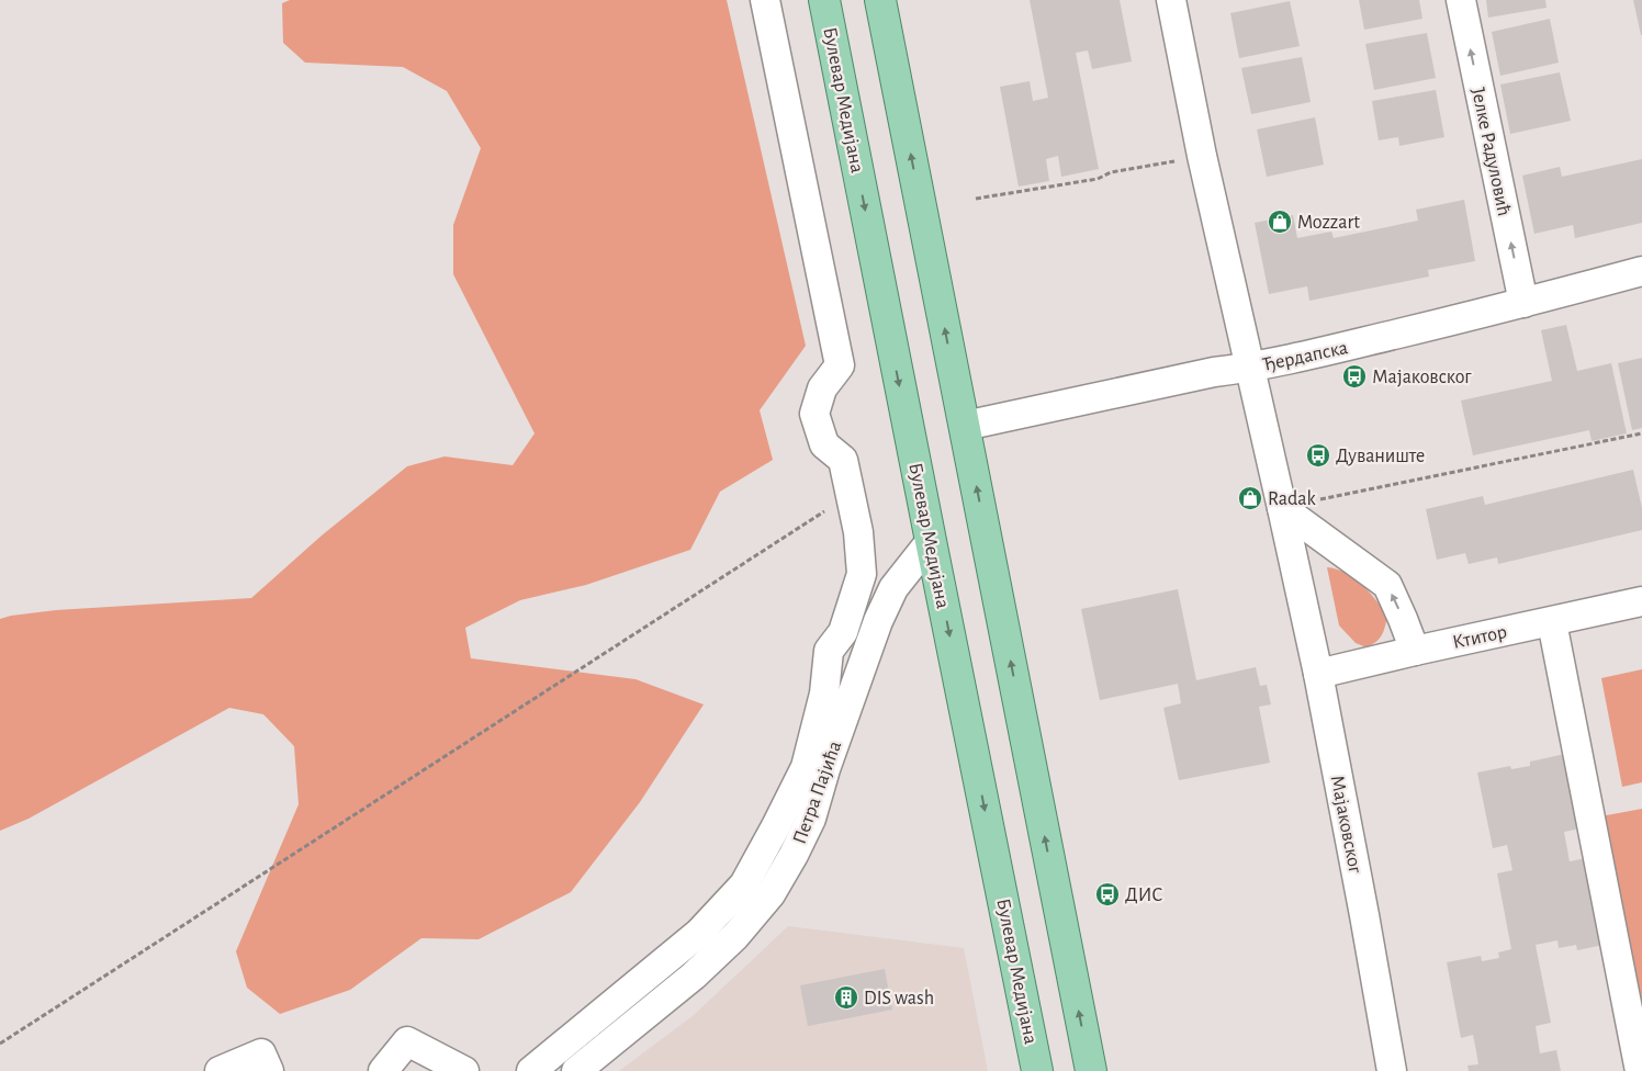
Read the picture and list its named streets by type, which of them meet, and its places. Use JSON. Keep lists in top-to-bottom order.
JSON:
{
  "streets": {
    "main road": ["Булевар Медијана"],
    "street": [
      "Јелке Радуловић",
      "Ђердапска",
      "Ктитор",
      "Петра Пајића",
      "Мајаковског"
    ]
  },
  "crossings": [
    ["Булевар Медијана", "Петра Пајића"],
    ["Јелке Радуловић", "Ђердапска"],
    ["Ђердапска", "Мајаковског"],
    ["Ктитор", "Мајаковског"]
  ],
  "one_way": ["Јелке Радуловић"],
  "places": {
    "shop": ["Mozzart", "Radak"],
    "bus stop": ["Мајаковског", "Дуваниште", "ДИС"],
    "building": ["DIS wash"]
  }
}
